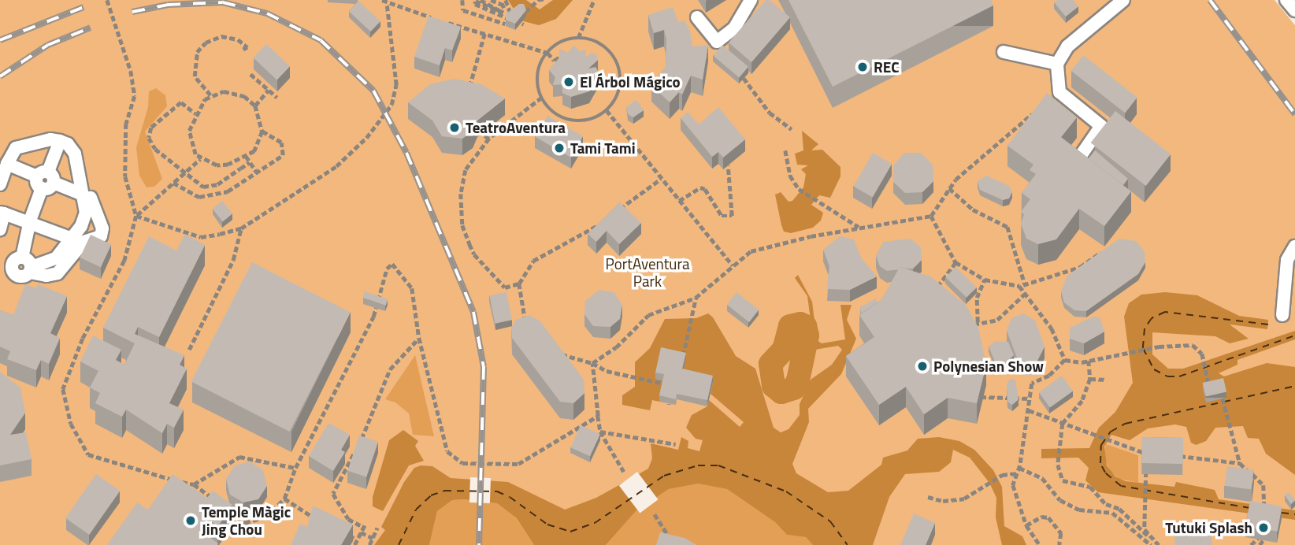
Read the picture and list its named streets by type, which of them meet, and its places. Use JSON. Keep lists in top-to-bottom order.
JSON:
{
  "parks": ["PortAventura Park"],
  "places": [
    "REC",
    "El Árbol Mágico",
    "TeatroAventura",
    "Tami Tami",
    "Polynesian Show",
    "Temple Màgic Jing Chou",
    "Tutuki Splash"
  ]
}
